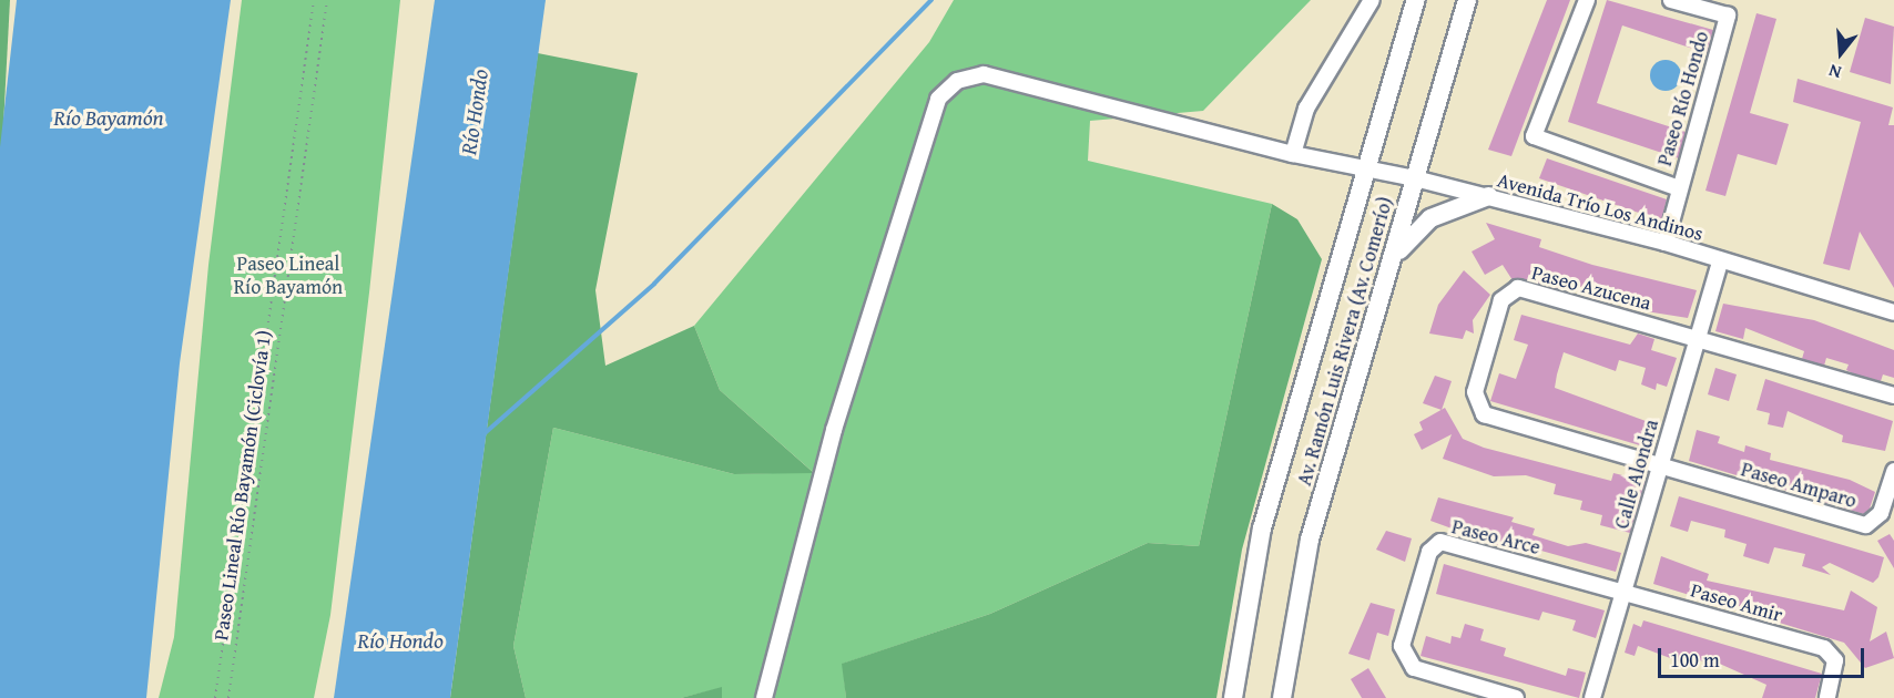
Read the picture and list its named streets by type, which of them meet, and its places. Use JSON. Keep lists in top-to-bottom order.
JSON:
{
  "streets": {
    "main road": ["Av. Ramón Luis Rivera (Av. Comerío)"],
    "street": [
      "Paseo Río Hondo",
      "Avenida Trío Los Andinos",
      "Paseo Azucena",
      "Calle Alondra",
      "Paseo Amparo",
      "Paseo Arce",
      "Paseo Amir"
    ],
    "path": ["Paseo Lineal Río Bayamón (Ciclovía 1)"]
  },
  "crossings": [
    ["Avenida Trío Los Andinos", "Av. Ramón Luis Rivera (Av. Comerío)"],
    ["Avenida Trío Los Andinos", "Calle Alondra"],
    ["Paseo Azucena", "Calle Alondra"],
    ["Paseo Azucena", "Paseo Amparo"],
    ["Calle Alondra", "Paseo Amparo"],
    ["Calle Alondra", "Paseo Arce"],
    ["Calle Alondra", "Paseo Amir"],
    ["Paseo Arce", "Paseo Amir"]
  ],
  "water": ["Río Hondo", "Río Bayamón"],
  "parks": ["Paseo Lineal Río Bayamón"],
  "scale_bar": "100 m",
  "north": "bottom"
}
